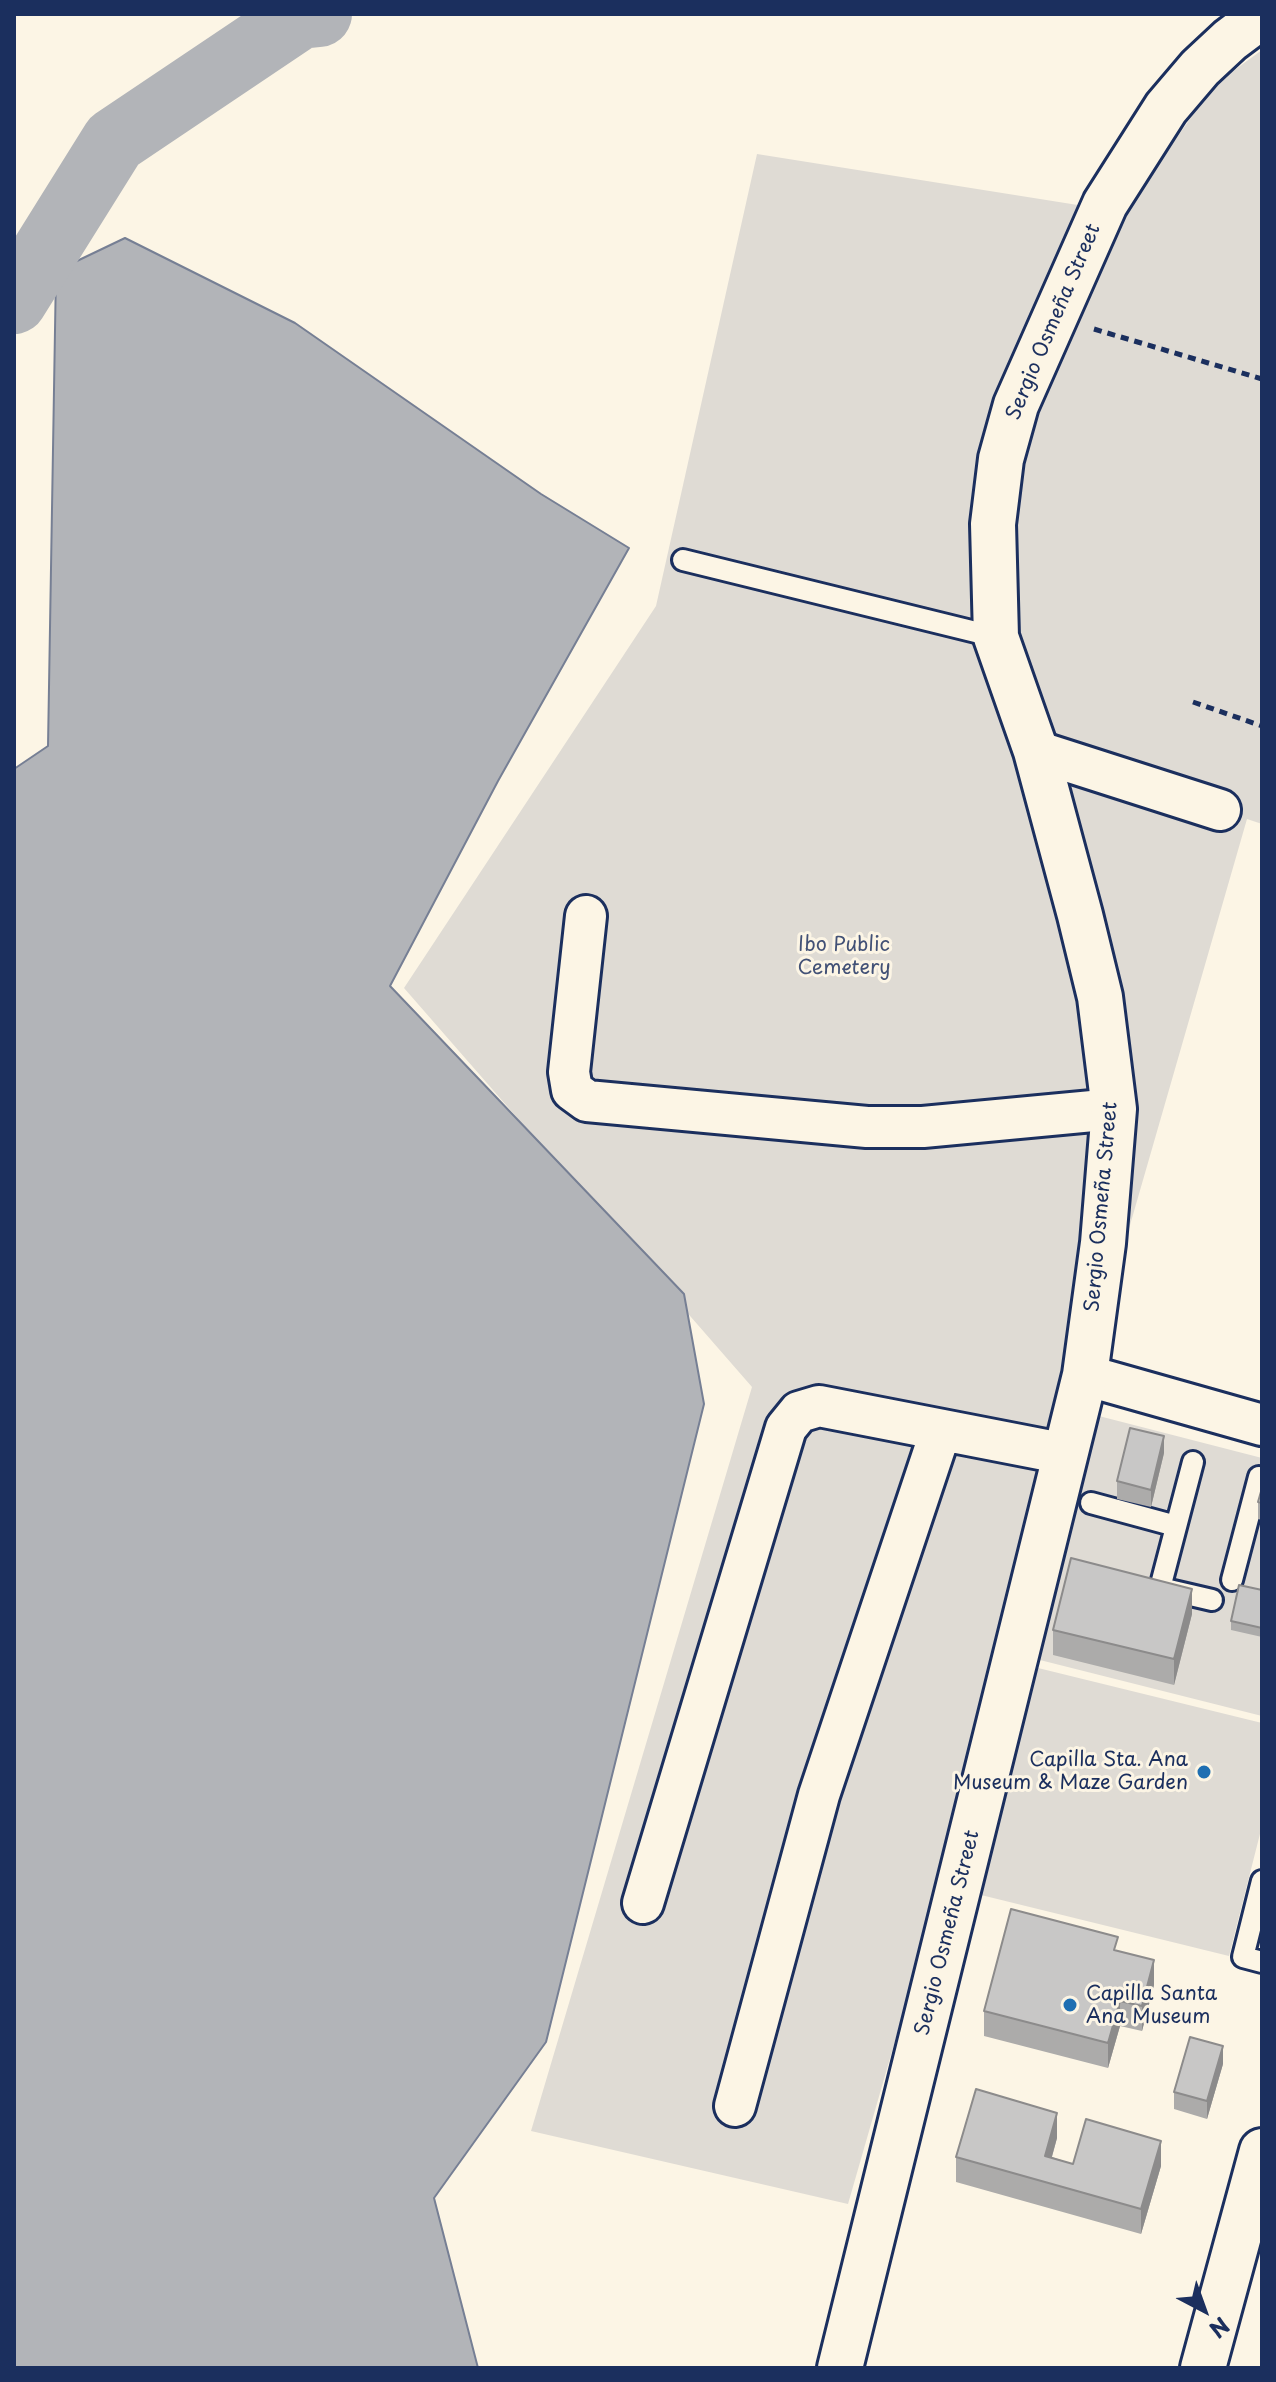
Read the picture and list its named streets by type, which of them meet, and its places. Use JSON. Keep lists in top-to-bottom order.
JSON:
{
  "streets": {
    "main road": ["Sergio Osmeña Street"]
  },
  "parks": ["Ibo Public Cemetery"],
  "places": ["Capilla Sta. Ana Museum & Maze Garden", "Capilla Santa Ana Museum"],
  "north": "bottom right"
}
